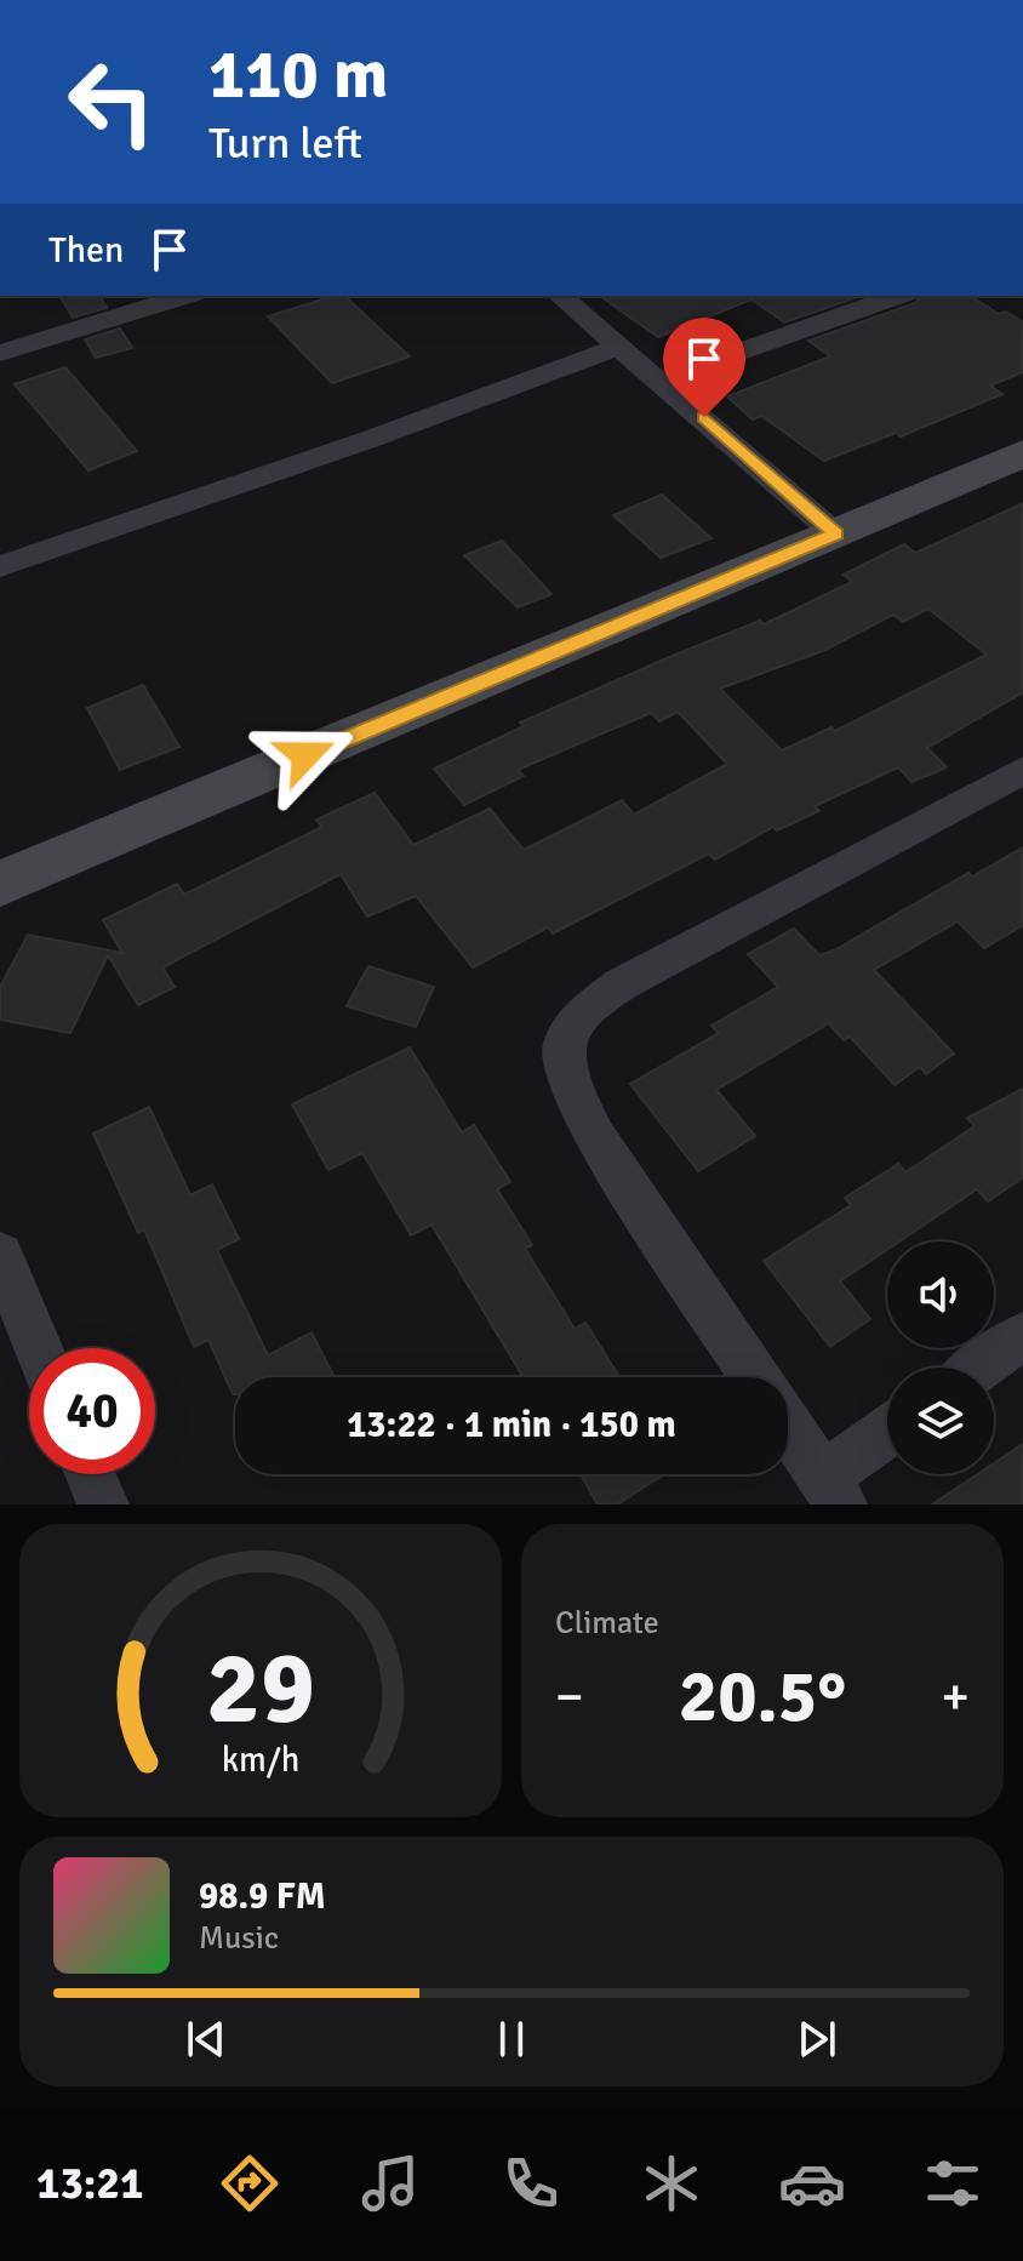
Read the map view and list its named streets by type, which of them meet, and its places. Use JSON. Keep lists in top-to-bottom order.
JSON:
{
  "page": {
    "turn": ["110 m", "Turn left"],
    "then": "Then",
    "limit": "40",
    "trip": "13:22 · 1 min · 150 m",
    "tile": "Climate",
    "heat": ["−", "20.5°", "+"],
    "song": ["98.9 FM", "Music"],
    "tabs": "13:21",
    "gauge": ["29", "km/h"]
  }
}
